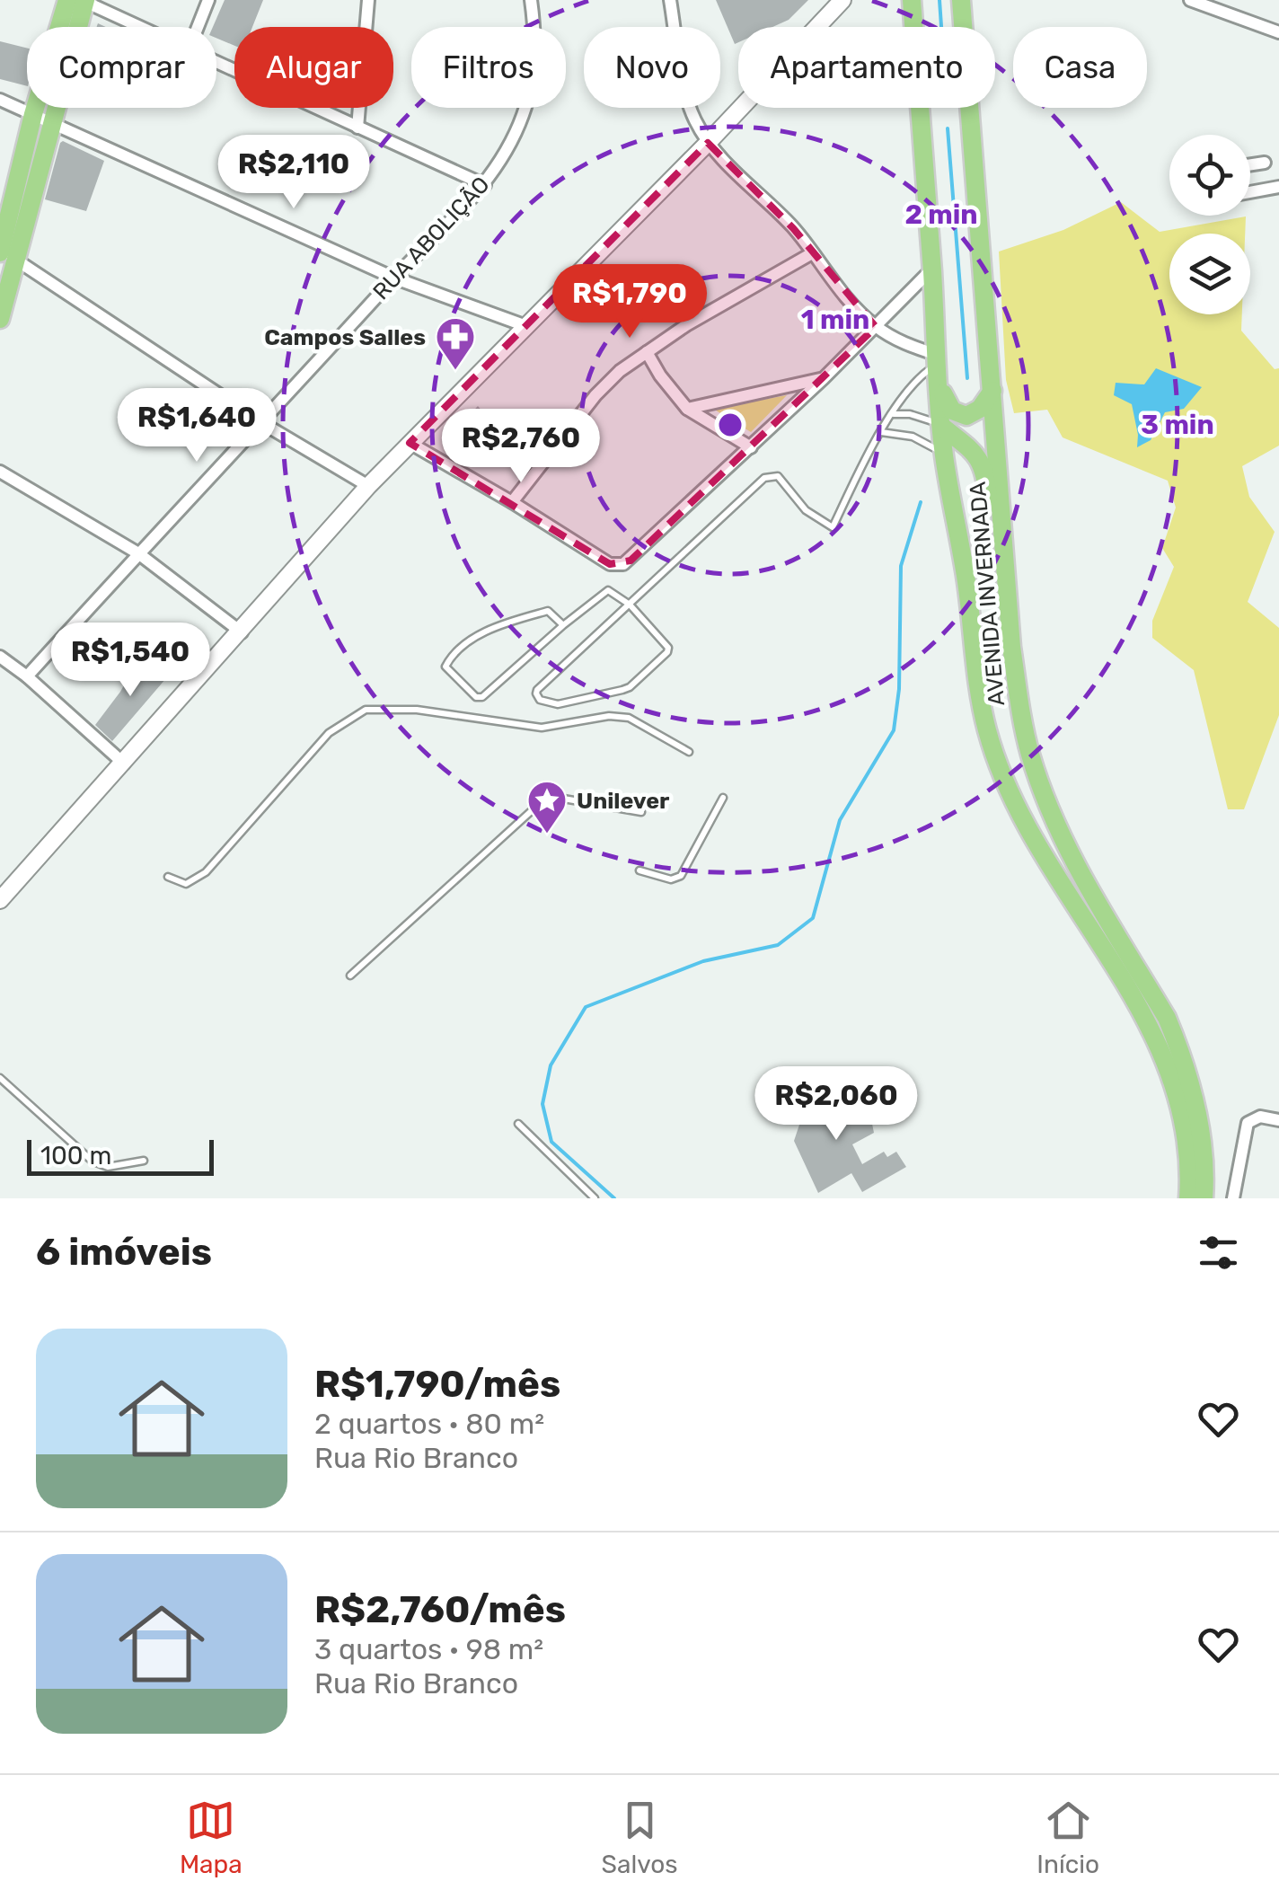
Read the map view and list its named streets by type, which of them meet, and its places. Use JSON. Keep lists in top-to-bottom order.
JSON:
{
  "streets": {
    "main road": ["AVENIDA INVERNADA"],
    "street": ["RUA ABOLIÇÃO"]
  },
  "places": {
    "pharmacy": ["Campos Salles"],
    "place": ["Unilever"]
  },
  "scale_bar": "100 m",
  "page": {
    "chip": [
      "Comprar",
      "Alugar",
      "Filtros",
      "Novo",
      "Apartamento",
      "Casa"
    ],
    "price": [
      "R$2,110",
      "R$1,790",
      "R$1,640",
      "R$2,760",
      "R$1,540",
      "R$2,060"
    ],
    "scale": "100 m",
    "heading": "6 imóveis",
    "list": [
      {
        "name": "R$1,790/mês",
        "note": "2 quartos · 80 m² · Rua Rio Branco"
      },
      {
        "name": "R$2,760/mês",
        "note": "3 quartos · 98 m² · Rua Rio Branco"
      }
    ],
    "tabs": ["Mapa", "Salvos", "Início"]
  },
  "rings": ["2 min", "1 min", "3 min"]
}
